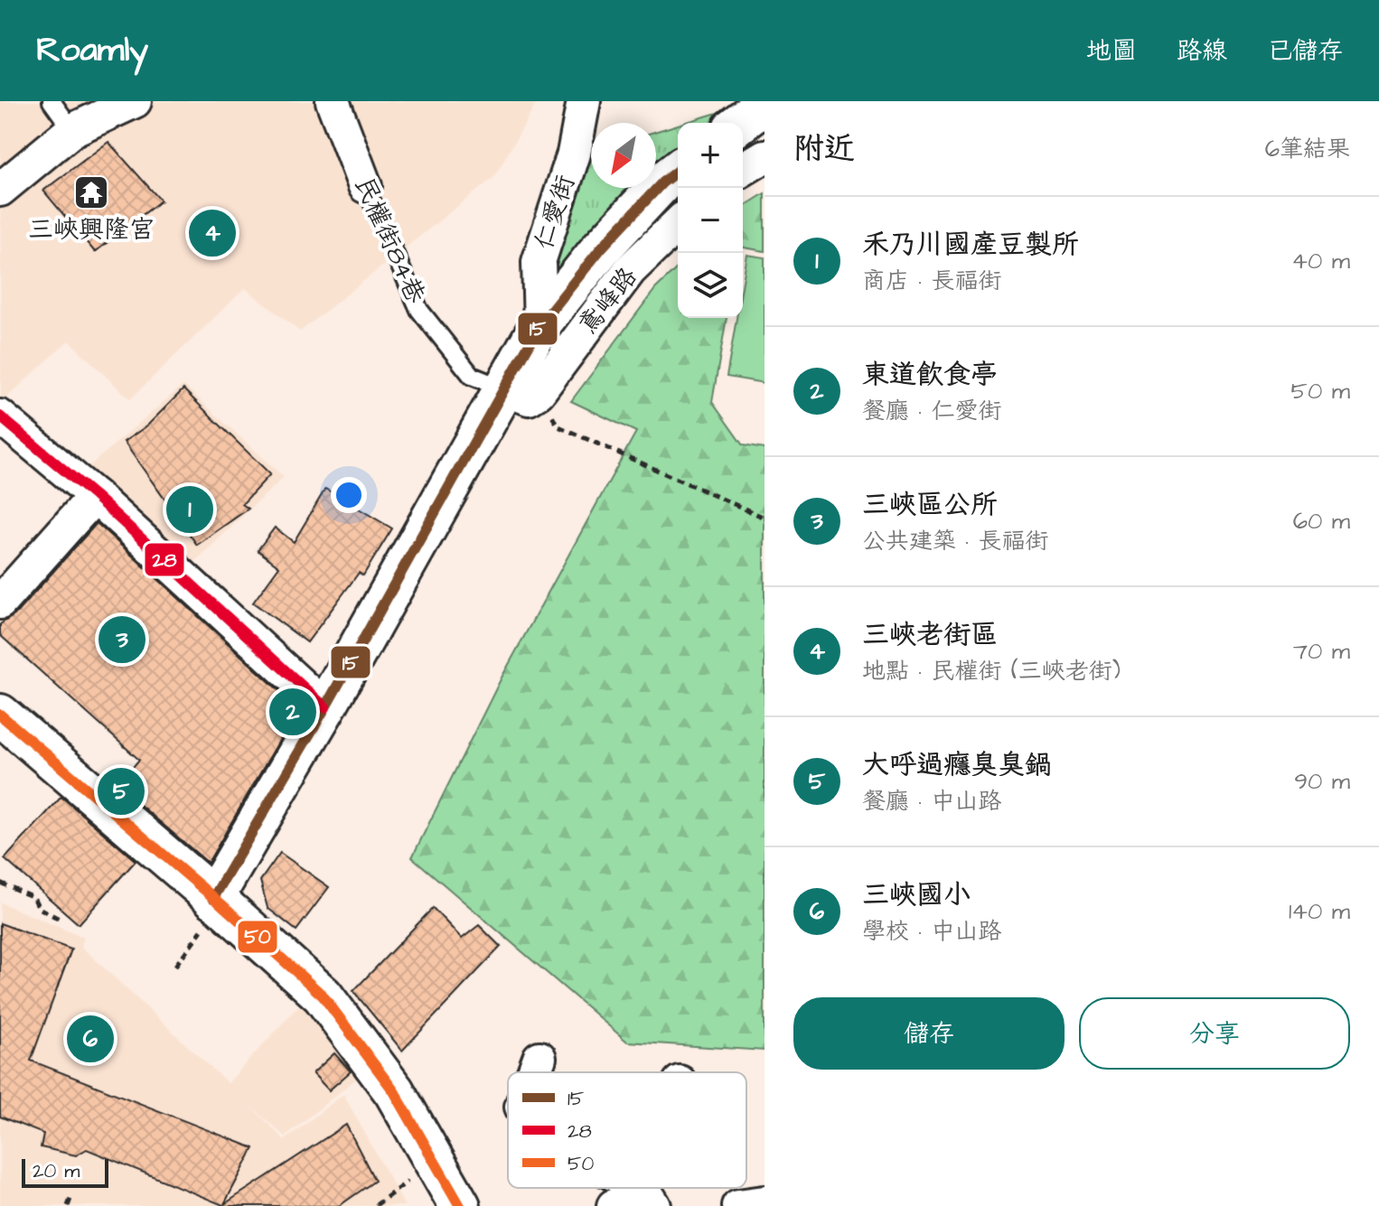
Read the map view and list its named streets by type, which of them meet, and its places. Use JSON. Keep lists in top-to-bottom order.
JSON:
{
  "streets": {
    "street": ["仁愛街", "民權街84巷", "鳶峰路"]
  },
  "crossings": [
    ["仁愛街", "民權街84巷"],
    ["仁愛街", "鳶峰路"],
    ["民權街84巷", "鳶峰路"]
  ],
  "places": {
    "temple": ["三峽興隆宮"]
  },
  "lines": ["transit line 15", "transit line 28", "transit line 50"],
  "legend": ["15", "28", "50"],
  "scale_bar": "20 m",
  "north": "bottom left",
  "page": {
    "header": "Roamly",
    "nav": ["地圖", "路線", "已儲存"],
    "heading": ["附近", "6筆結果"],
    "map_buttons": ["+", "−"],
    "list": [
      {
        "mark": "1",
        "name": "禾乃川國產豆製所",
        "note": "商店 · 長福街",
        "value": "40 m"
      },
      {
        "mark": "2",
        "name": "東道飲食亭",
        "note": "餐廳 · 仁愛街",
        "value": "50 m"
      },
      {
        "mark": "3",
        "name": "三峽區公所",
        "note": "公共建築 · 長福街",
        "value": "60 m"
      },
      {
        "mark": "4",
        "name": "三峽老街區",
        "note": "地點 · 民權街 (三峽老街)",
        "value": "70 m"
      },
      {
        "mark": "5",
        "name": "大呼過癮臭臭鍋",
        "note": "餐廳 · 中山路",
        "value": "90 m"
      },
      {
        "mark": "6",
        "name": "三峽國小",
        "note": "學校 · 中山路",
        "value": "140 m"
      }
    ],
    "pins": [
      "4",
      "1",
      "3",
      "2",
      "5",
      "6"
    ],
    "buttons": ["儲存", "分享"],
    "scale": "20 m"
  }
}
